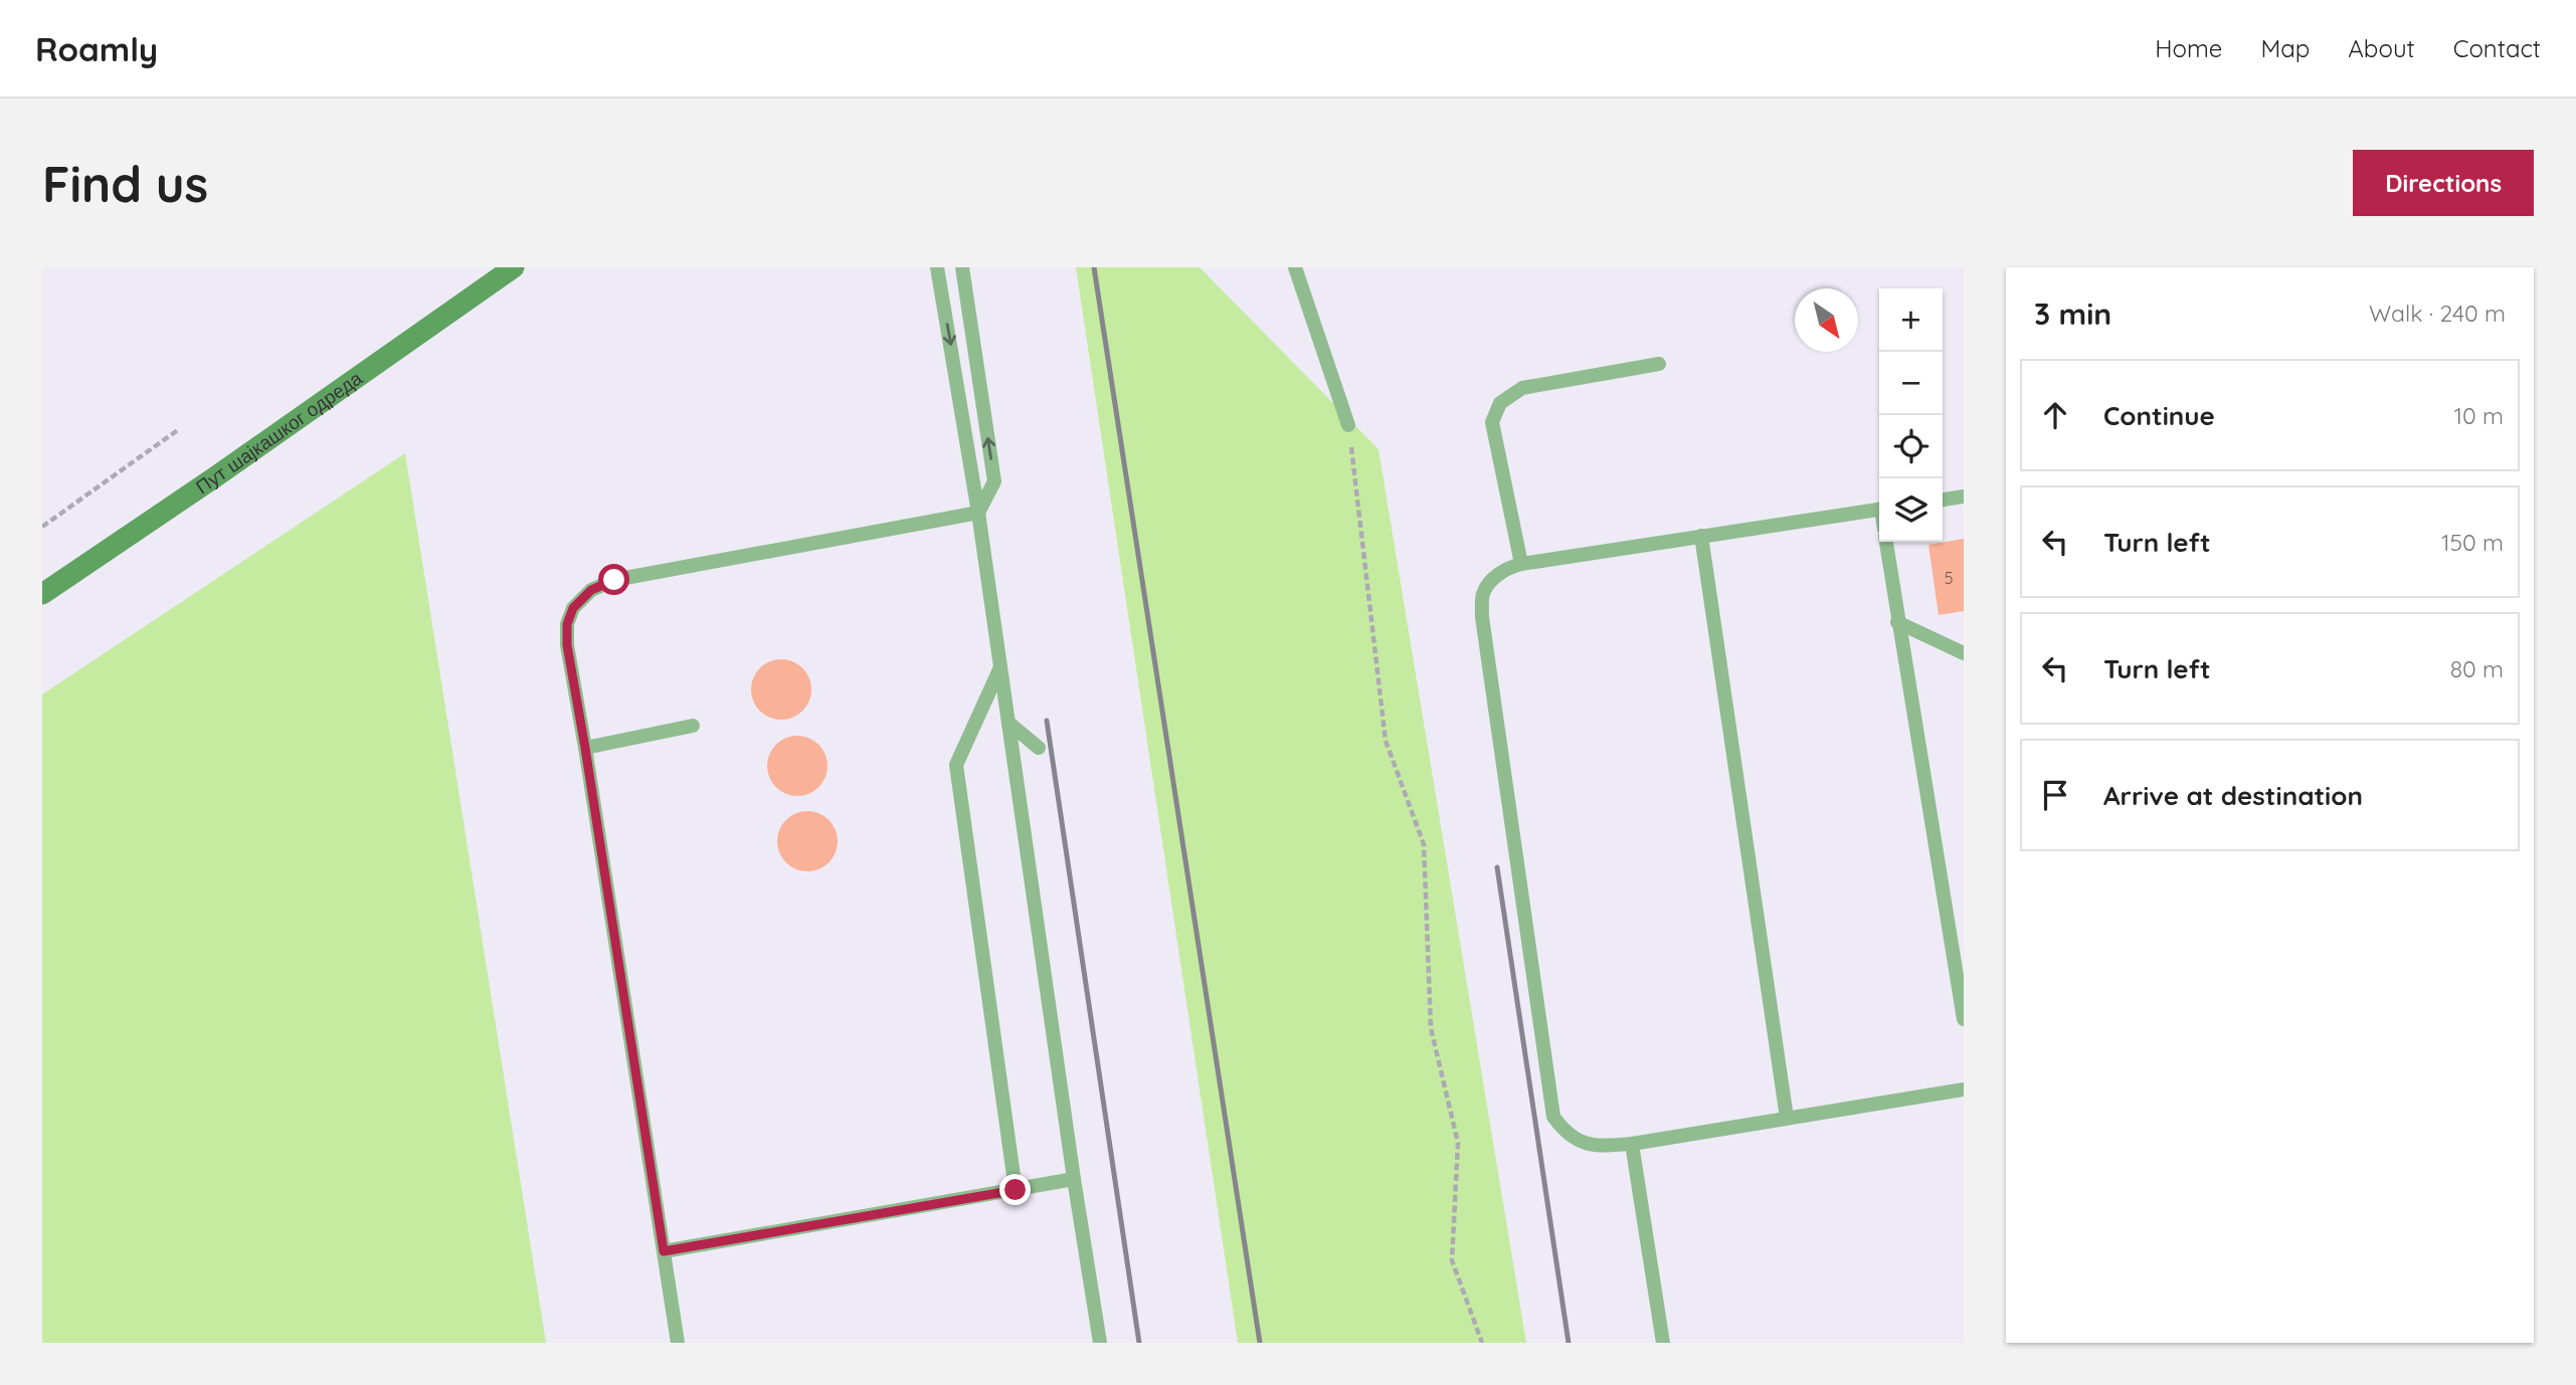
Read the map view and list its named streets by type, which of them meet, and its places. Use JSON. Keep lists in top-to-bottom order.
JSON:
{
  "streets": {
    "street": ["Пут шајкашког одреда"]
  },
  "house_numbers": ["5"],
  "north": "bottom right",
  "page": {
    "header": "Roamly",
    "nav": [
      "Home",
      "Map",
      "About",
      "Contact"
    ],
    "buttons": "Directions",
    "title": "Find us",
    "heading": ["3 min", "Walk · 240 m"],
    "map_buttons": ["+", "−"],
    "list": [
      ["Continue", "10 m"],
      ["Turn left", "150 m"],
      ["Turn left", "80 m"],
      "Arrive at destination"
    ]
  }
}
